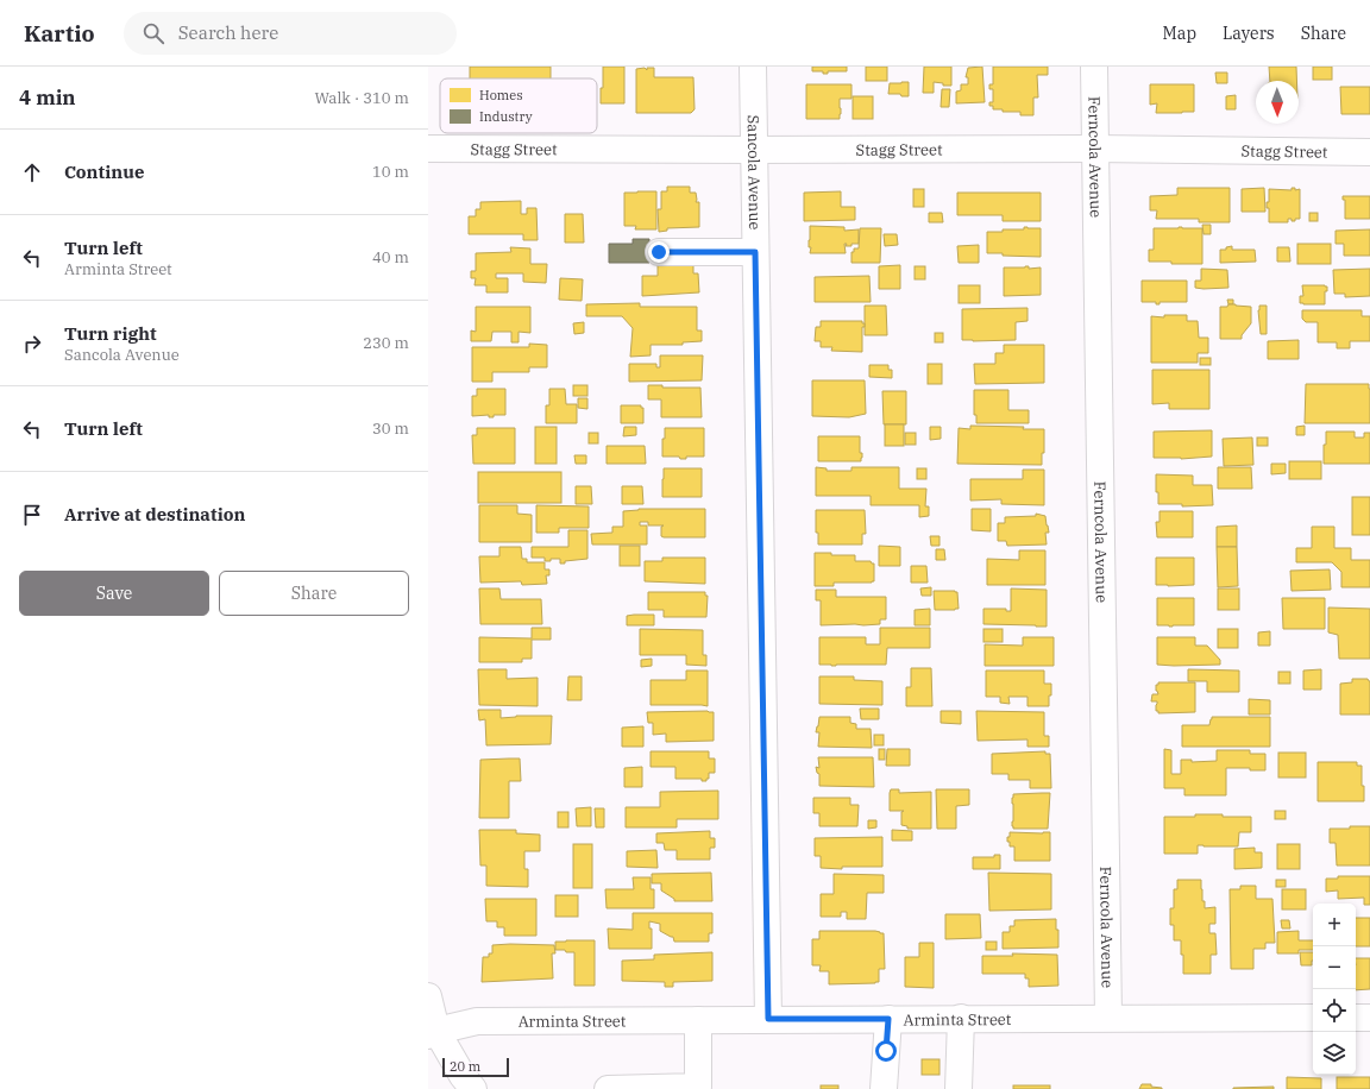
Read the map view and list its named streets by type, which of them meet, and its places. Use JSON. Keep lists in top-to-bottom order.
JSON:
{
  "streets": {
    "street": [
      "Stagg Street",
      "Ferncola Avenue",
      "Sancola Avenue",
      "Arminta Street"
    ]
  },
  "crossings": [
    ["Stagg Street", "Ferncola Avenue"],
    ["Stagg Street", "Sancola Avenue"],
    ["Ferncola Avenue", "Arminta Street"],
    ["Sancola Avenue", "Arminta Street"]
  ],
  "legend": ["Homes", "Industry"],
  "scale_bar": "20 m",
  "north": "bottom",
  "page": {
    "header": "Kartio",
    "search": "Search here",
    "nav": ["Map", "Layers", "Share"],
    "heading": ["4 min", "Walk · 310 m"],
    "list": [
      ["Continue", "10 m"],
      ["Turn left", "Arminta Street", "40 m"],
      ["Turn right", "Sancola Avenue", "230 m"],
      ["Turn left", "30 m"],
      "Arrive at destination"
    ],
    "buttons": ["Save", "Share"],
    "map_buttons": ["+", "−"],
    "scale": "20 m"
  }
}
